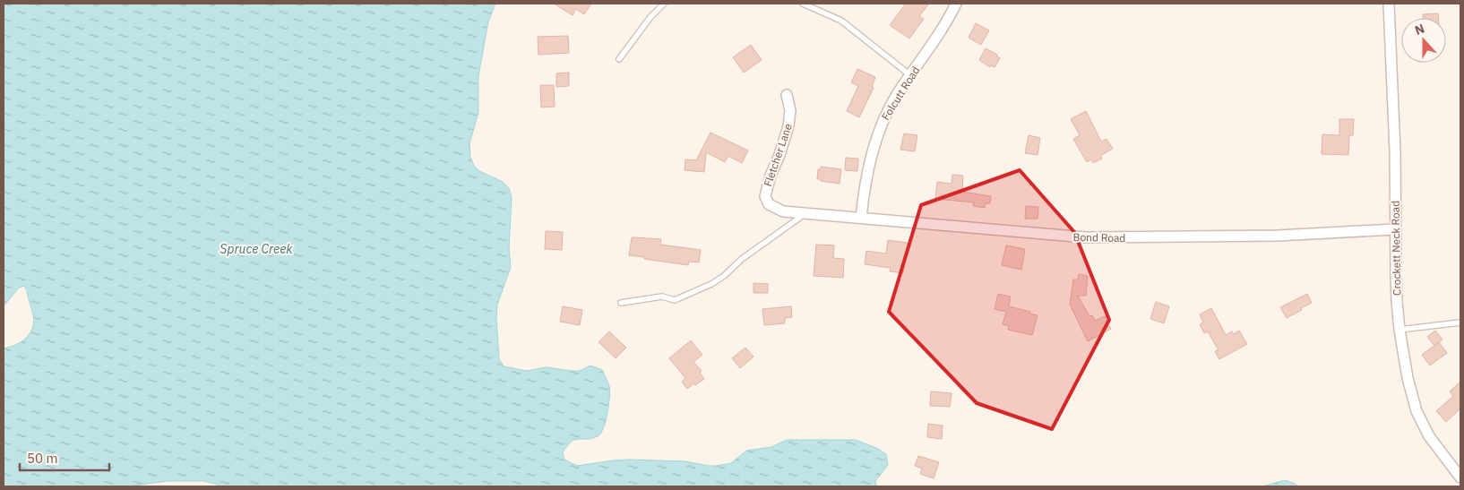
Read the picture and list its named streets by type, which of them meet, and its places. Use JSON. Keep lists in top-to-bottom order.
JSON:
{
  "streets": {
    "street": [
      "Folcutt Road",
      "Fletcher Lane",
      "Bond Road",
      "Crockett Neck Road"
    ]
  },
  "crossings": [
    ["Folcutt Road", "Bond Road"],
    ["Fletcher Lane", "Bond Road"],
    ["Bond Road", "Crockett Neck Road"]
  ],
  "water": ["Spruce Creek"],
  "scale_bar": "50 m",
  "north": "top"
}
